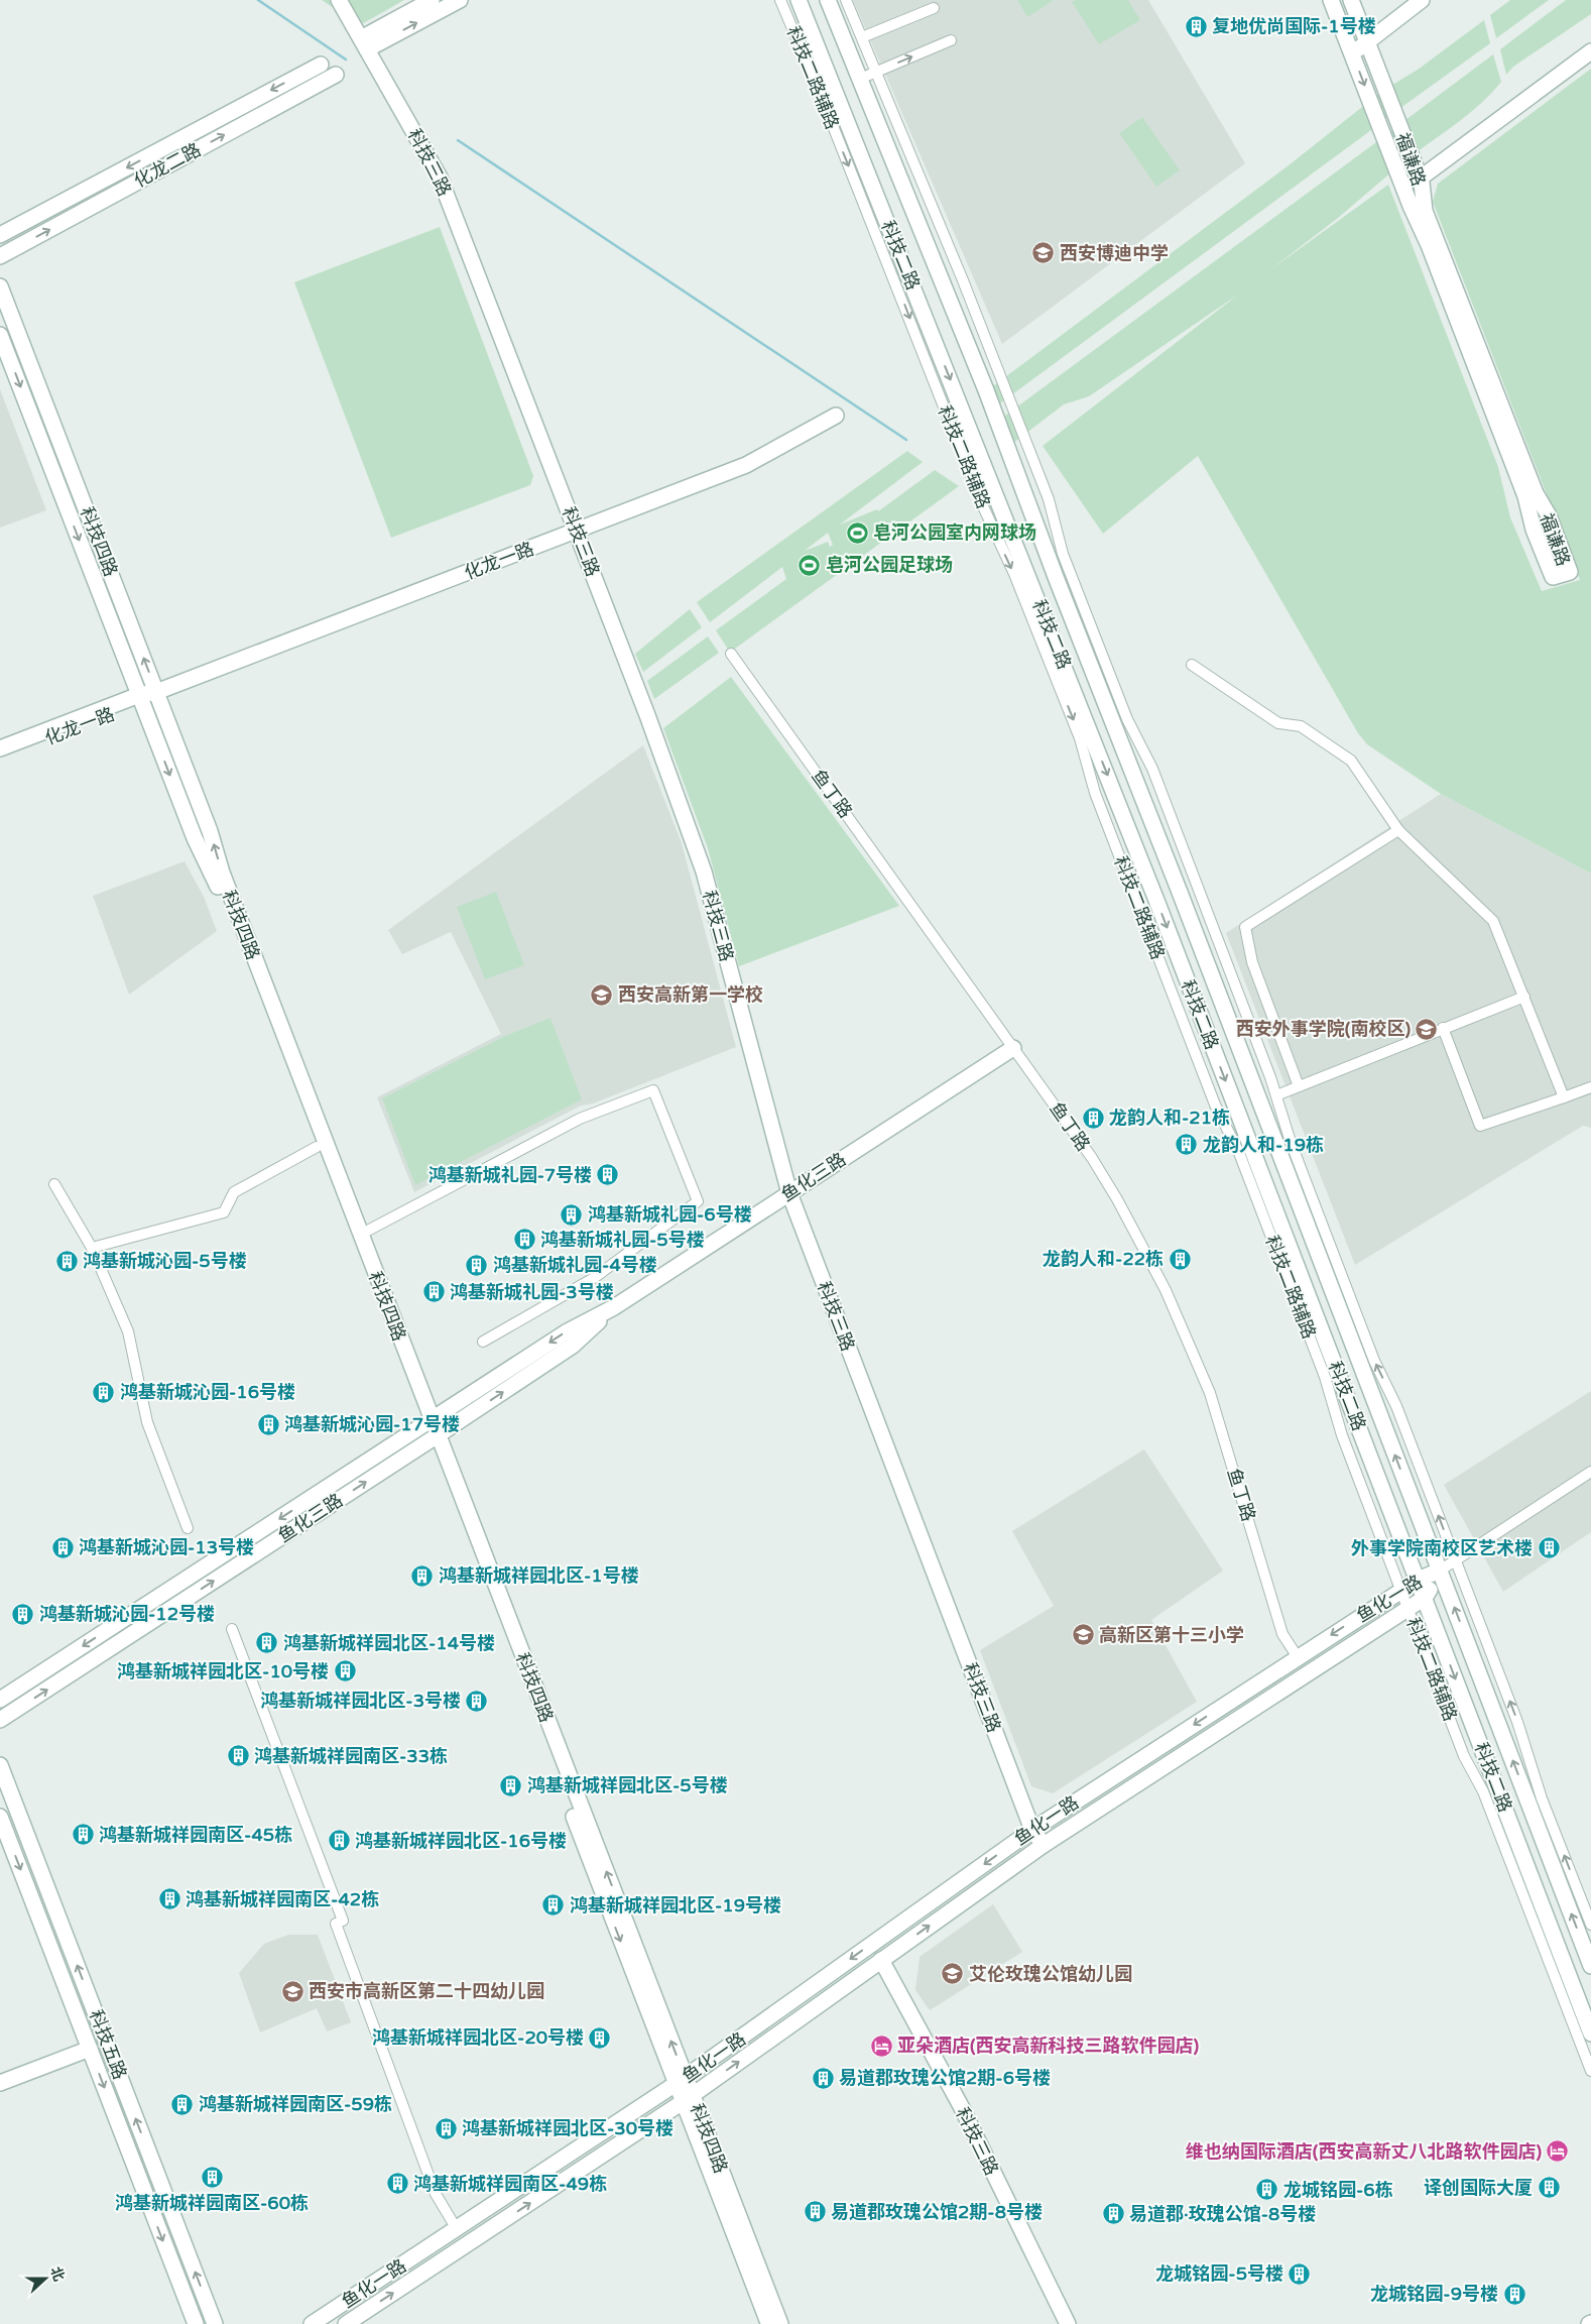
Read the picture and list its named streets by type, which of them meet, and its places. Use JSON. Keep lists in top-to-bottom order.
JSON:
{
  "streets": {
    "street": [
      "科技二路辅路",
      "福谦路",
      "科技三路",
      "化龙二路",
      "科技二路",
      "科技四路",
      "化龙一路",
      "鱼丁路",
      "鱼化三路",
      "鱼化一路",
      "科技五路"
    ]
  },
  "crossings": [
    ["科技二路辅路", "鱼化一路"],
    ["科技三路", "化龙一路"],
    ["科技三路", "鱼化三路"],
    ["科技三路", "鱼化一路"],
    ["科技二路", "鱼化一路"],
    ["科技四路", "化龙一路"],
    ["科技四路", "鱼化三路"],
    ["科技四路", "鱼化一路"],
    ["鱼丁路", "鱼化三路"],
    ["鱼丁路", "鱼化一路"]
  ],
  "places": {
    "building": [
      "复地优尚国际-1号楼",
      "龙韵人和-21栋",
      "龙韵人和-19栋",
      "鸿基新城礼园-7号楼",
      "鸿基新城礼园-6号楼",
      "鸿基新城礼园-5号楼",
      "龙韵人和-22栋",
      "鸿基新城沁园-5号楼",
      "鸿基新城礼园-4号楼",
      "鸿基新城礼园-3号楼",
      "鸿基新城沁园-16号楼",
      "鸿基新城沁园-17号楼",
      "鸿基新城沁园-13号楼",
      "外事学院南校区艺术楼",
      "鸿基新城祥园北区-1号楼",
      "鸿基新城沁园-12号楼",
      "鸿基新城祥园北区-14号楼",
      "鸿基新城祥园北区-10号楼",
      "鸿基新城祥园北区-3号楼",
      "鸿基新城祥园南区-33栋",
      "鸿基新城祥园北区-5号楼",
      "鸿基新城祥园南区-45栋",
      "鸿基新城祥园北区-16号楼",
      "鸿基新城祥园南区-42栋",
      "鸿基新城祥园北区-19号楼",
      "鸿基新城祥园北区-20号楼",
      "易道郡玫瑰公馆2期-6号楼",
      "鸿基新城祥园南区-59栋",
      "鸿基新城祥园北区-30号楼",
      "鸿基新城祥园南区-60栋",
      "鸿基新城祥园南区-49栋",
      "译创国际大厦",
      "龙城铭园-6栋",
      "易道郡玫瑰公馆2期-8号楼",
      "易道郡·玫瑰公馆-8号楼",
      "龙城铭园-5号楼",
      "龙城铭园-9号楼"
    ],
    "school or university": [
      "西安博迪中学",
      "西安高新第一学校",
      "西安外事学院(南校区)",
      "高新区第十三小学",
      "艾伦玫瑰公馆幼儿园",
      "西安市高新区第二十四幼儿园"
    ],
    "sports": ["皂河公园室内网球场", "皂河公园足球场"],
    "hotel": ["亚朵酒店(西安高新科技三路软件园店)", "维也纳国际酒店(西安高新丈八北路软件园店)"]
  },
  "north": "right"
}
